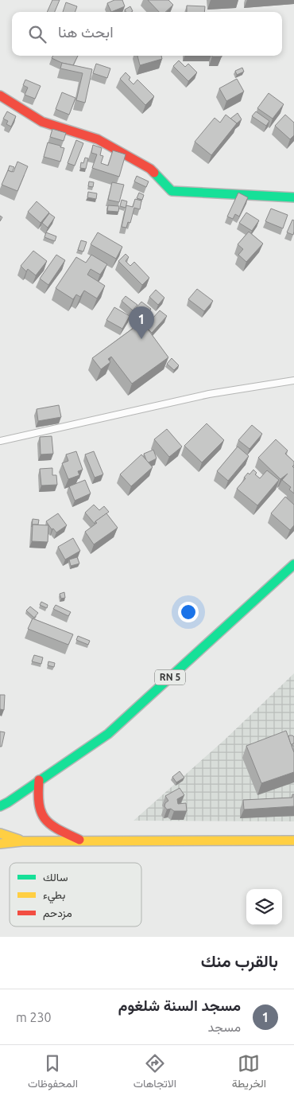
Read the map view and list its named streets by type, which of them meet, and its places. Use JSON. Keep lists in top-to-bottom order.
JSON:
{
  "streets": {
    "main road": ["RN 5"]
  },
  "legend": ["سالك", "بطيء", "مزدحم"],
  "page": {
    "search": "ابحث هنا",
    "pins": "1",
    "heading": "بالقرب منك",
    "list": [
      {
        "mark": "1",
        "name": "مسجد السنة شلغوم",
        "note": "مسجد",
        "value": "230 m"
      }
    ],
    "nav": ["الخريطة", "الاتجاهات", "المحفوظات"]
  }
}
